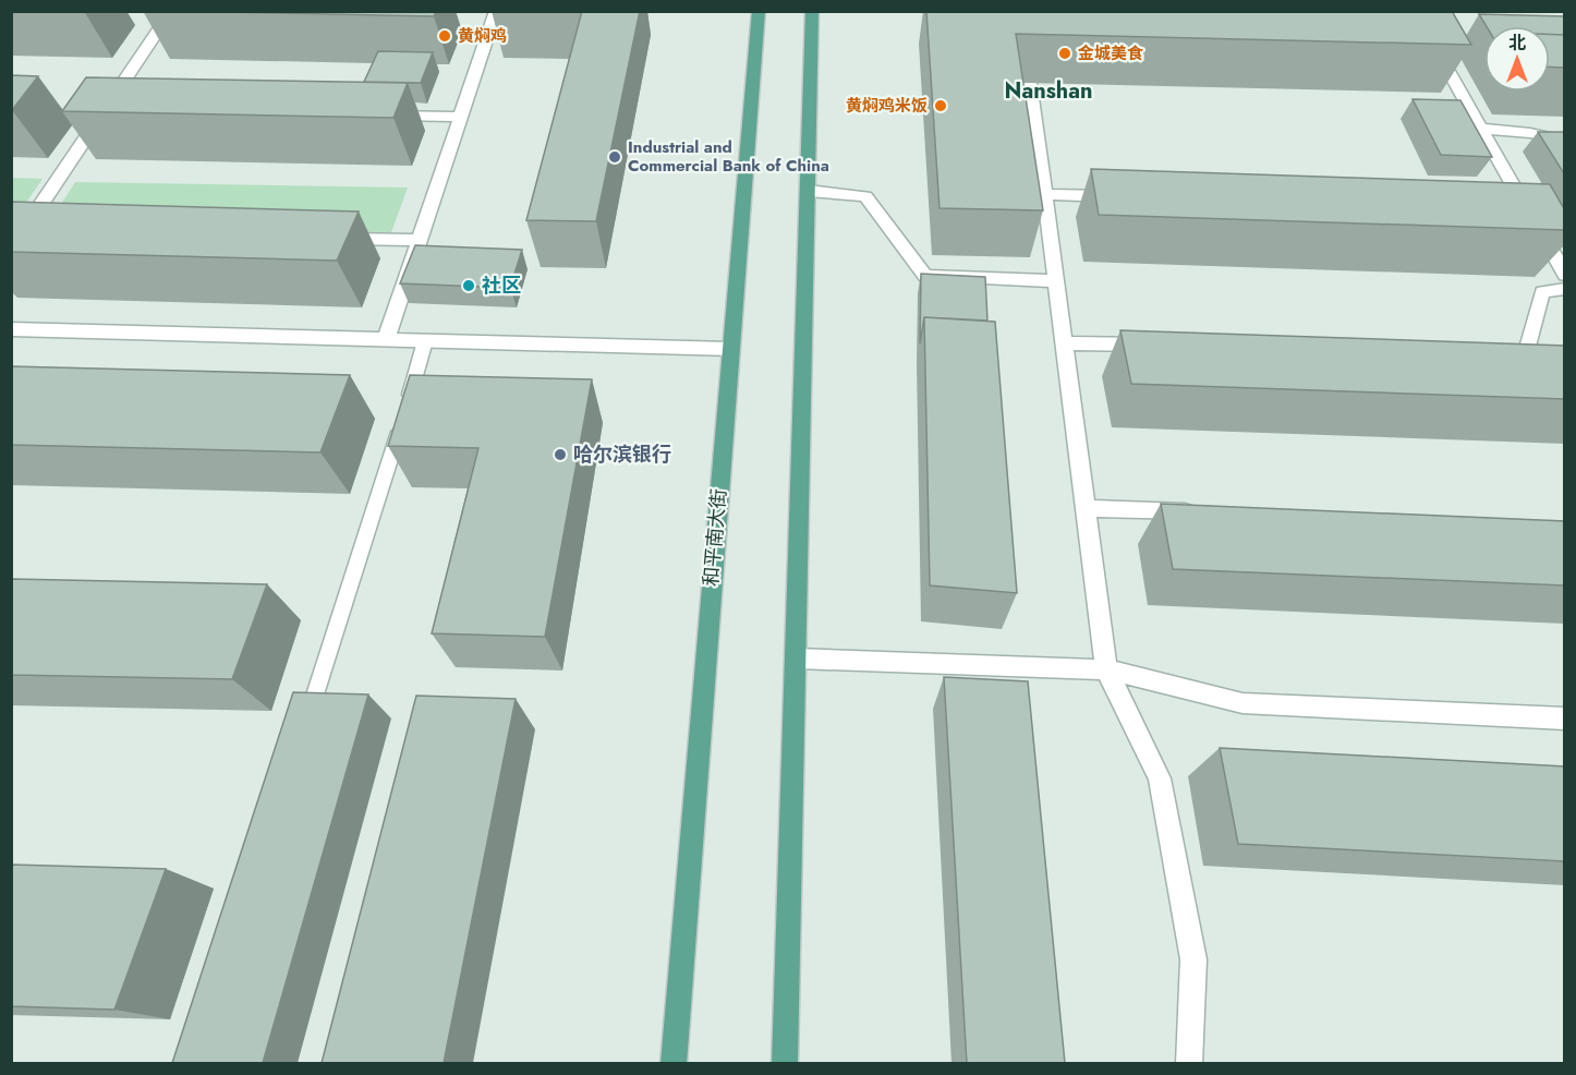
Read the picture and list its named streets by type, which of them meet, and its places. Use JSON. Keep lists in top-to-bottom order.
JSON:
{
  "streets": {
    "main road": ["和平南大街"]
  },
  "districts": ["Nanshan"],
  "places": [
    "黄焖鸡",
    "金城美食",
    "黄焖鸡米饭",
    "Industrial and Commercial Bank of China",
    "社区",
    "哈尔滨银行"
  ],
  "north": "top"
}
